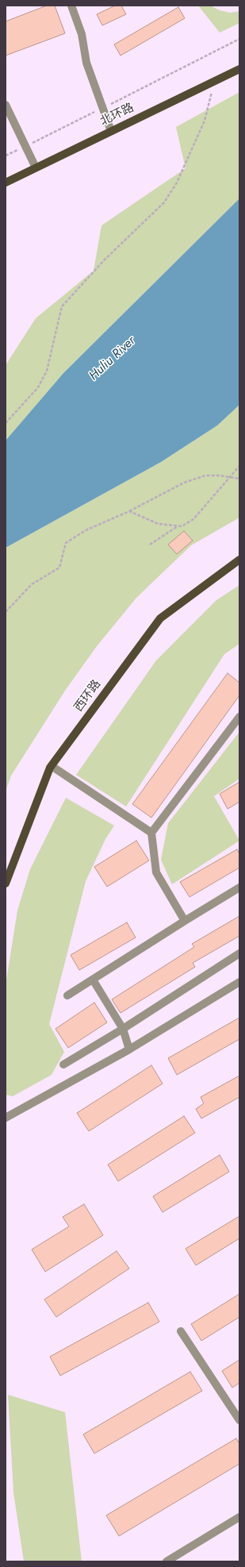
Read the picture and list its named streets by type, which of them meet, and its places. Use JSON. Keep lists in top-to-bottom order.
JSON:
{
  "streets": {
    "main road": ["北环路", "西环路"]
  },
  "water": ["Huliu River"]
}
